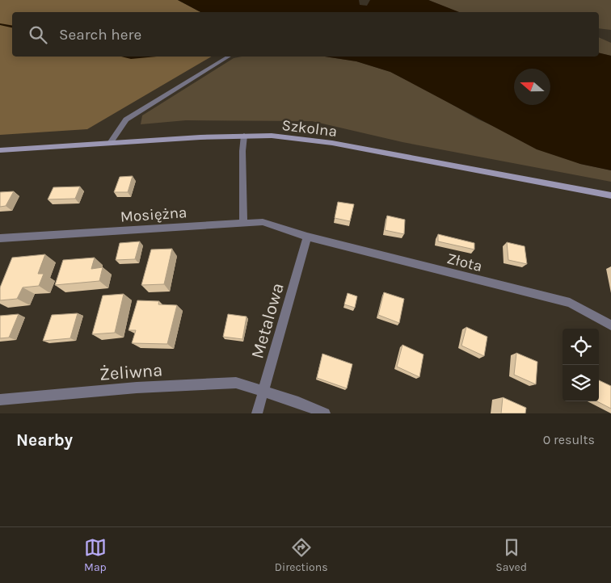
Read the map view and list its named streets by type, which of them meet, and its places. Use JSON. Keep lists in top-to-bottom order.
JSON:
{
  "streets": {
    "street": [
      "Szkolna",
      "Mosiężna",
      "Złota",
      "Metalowa",
      "Żeliwna"
    ]
  },
  "crossings": [
    ["Mosiężna", "Złota"],
    ["Mosiężna", "Metalowa"],
    ["Złota", "Metalowa"],
    ["Metalowa", "Żeliwna"]
  ],
  "north": "left",
  "page": {
    "search": "Search here",
    "heading": ["Nearby", "0 results"],
    "nav": ["Map", "Directions", "Saved"]
  }
}
